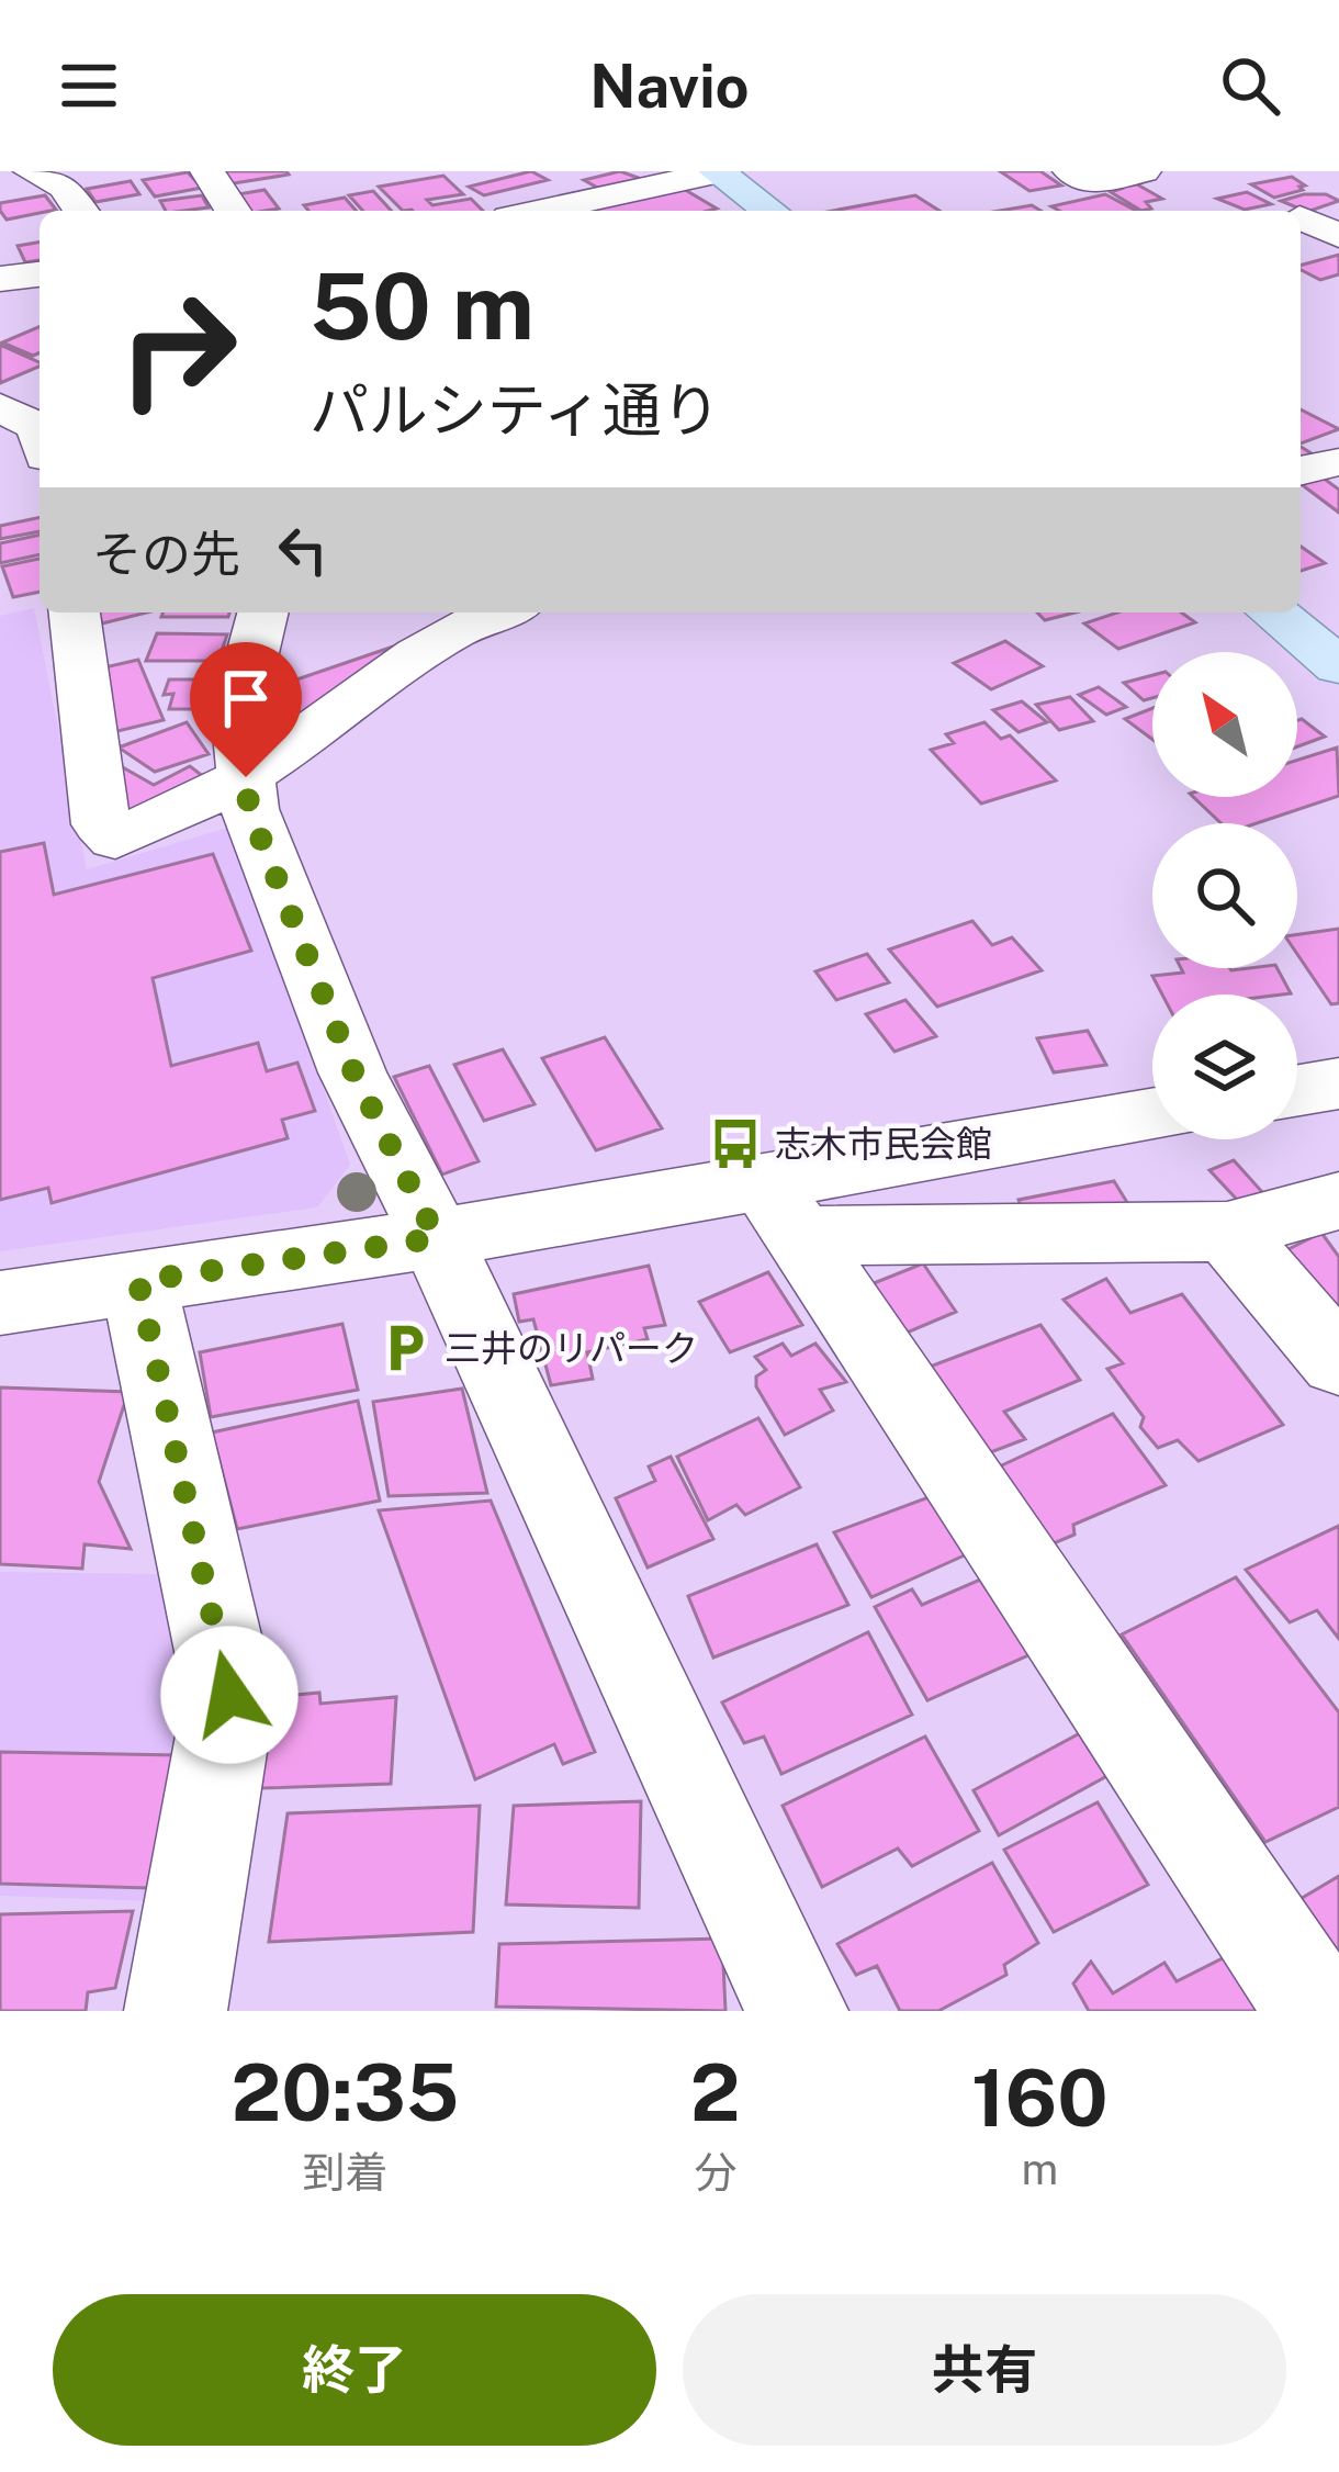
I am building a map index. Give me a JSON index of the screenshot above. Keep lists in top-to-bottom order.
{
  "places": {
    "bus stop": ["志木市民会館"],
    "parking": ["三井のリパーク"]
  },
  "north": "top left",
  "page": {
    "header": "Navio",
    "turn": ["50 m", "パルシティ通り"],
    "then": "その先",
    "eta": [
      "20:35",
      "到着",
      "2",
      "分",
      "160",
      "m"
    ],
    "buttons": ["終了", "共有"]
  }
}
